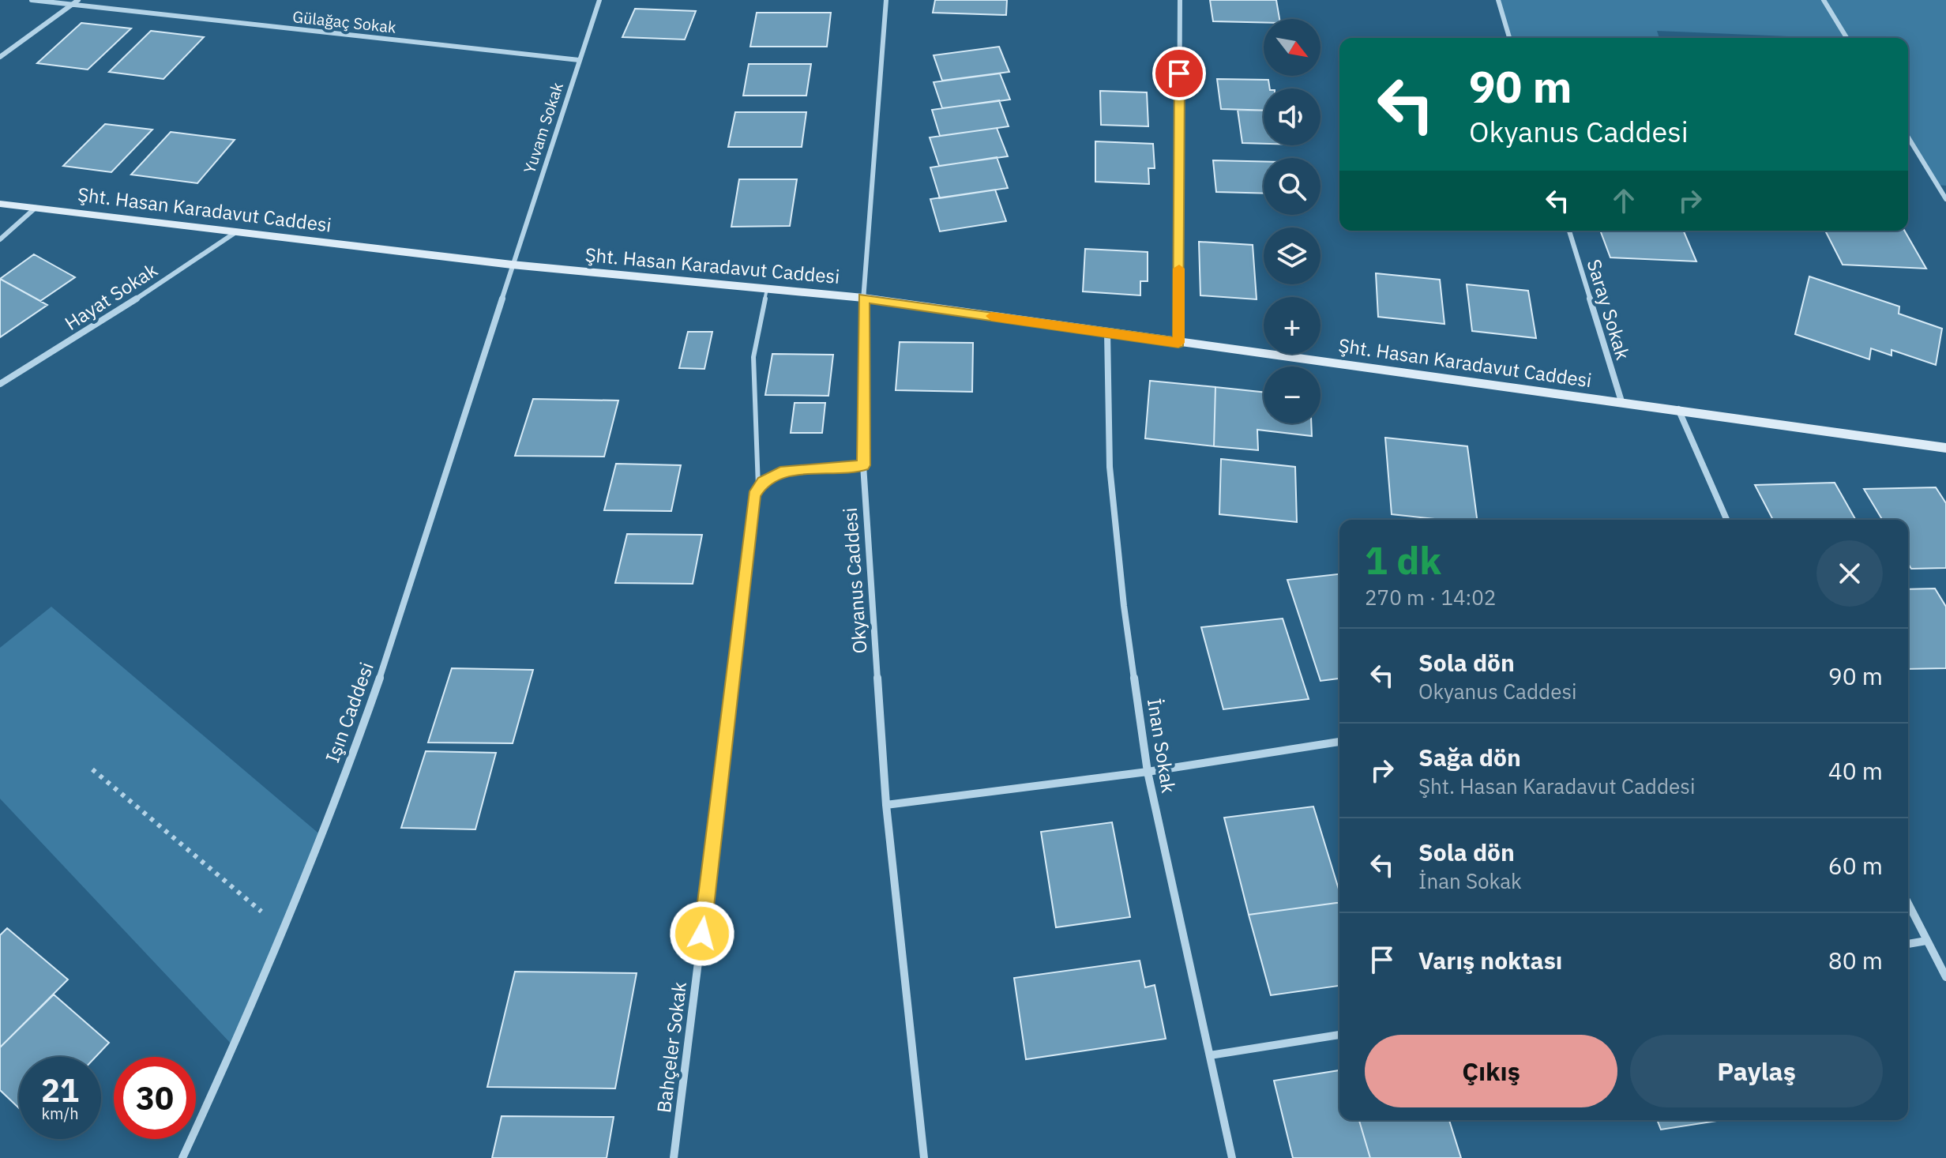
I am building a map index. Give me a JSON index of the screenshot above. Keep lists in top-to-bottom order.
{
  "streets": {
    "street": [
      "Gülağaç Sokak",
      "Yuvam Sokak",
      "Şht. Hasan Karadavut Caddesi",
      "Hayat Sokak",
      "Saray Sokak",
      "Okyanus Caddesi",
      "Işın Caddesi",
      "İnan Sokak",
      "Bahçeler Sokak"
    ]
  },
  "crossings": [
    ["Gülağaç Sokak", "Yuvam Sokak"],
    ["Yuvam Sokak", "Şht. Hasan Karadavut Caddesi"],
    ["Yuvam Sokak", "Işın Caddesi"],
    ["Şht. Hasan Karadavut Caddesi", "Hayat Sokak"],
    ["Şht. Hasan Karadavut Caddesi", "Saray Sokak"],
    ["Şht. Hasan Karadavut Caddesi", "Okyanus Caddesi"],
    ["Şht. Hasan Karadavut Caddesi", "Işın Caddesi"],
    ["Şht. Hasan Karadavut Caddesi", "İnan Sokak"]
  ],
  "north": "bottom right",
  "page": {
    "map_buttons": ["+", "−"],
    "turn": ["90 m", "Okyanus Caddesi"],
    "heading": ["1 dk", "270 m · 14:02"],
    "list": [
      {
        "name": "Sola dön",
        "note": "Okyanus Caddesi",
        "value": "90 m"
      },
      {
        "name": "Sağa dön",
        "note": "Şht. Hasan Karadavut Caddesi",
        "value": "40 m"
      },
      {
        "name": "Sola dön",
        "note": "İnan Sokak",
        "value": "60 m"
      },
      {
        "name": "Varış noktası",
        "value": "80 m"
      }
    ],
    "buttons": ["Çıkış", "Paylaş"],
    "speed": "21 km/h",
    "limit": "30"
  }
}
